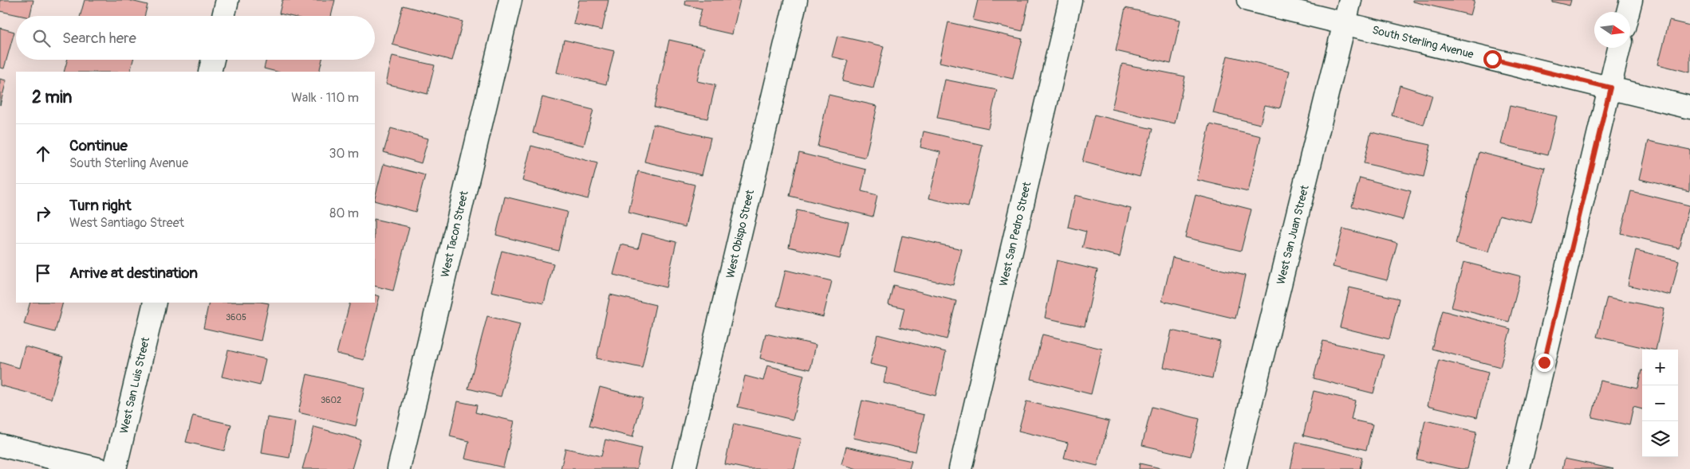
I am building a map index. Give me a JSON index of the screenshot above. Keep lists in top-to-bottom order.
{
  "streets": {
    "street": [
      "South Sterling Avenue",
      "West Tacon Street",
      "West Obispo Street",
      "West San Pedro Street",
      "West San Juan Street",
      "West San Luis Street"
    ]
  },
  "crossings": [
    ["South Sterling Avenue", "West San Juan Street"]
  ],
  "house_numbers": ["3605", "3602"],
  "north": "right",
  "page": {
    "search": "Search here",
    "heading": ["2 min", "Walk · 110 m"],
    "list": [
      ["Continue", "South Sterling Avenue", "30 m"],
      ["Turn right", "West Santiago Street", "80 m"],
      "Arrive at destination"
    ],
    "map_buttons": ["+", "−"]
  }
}
